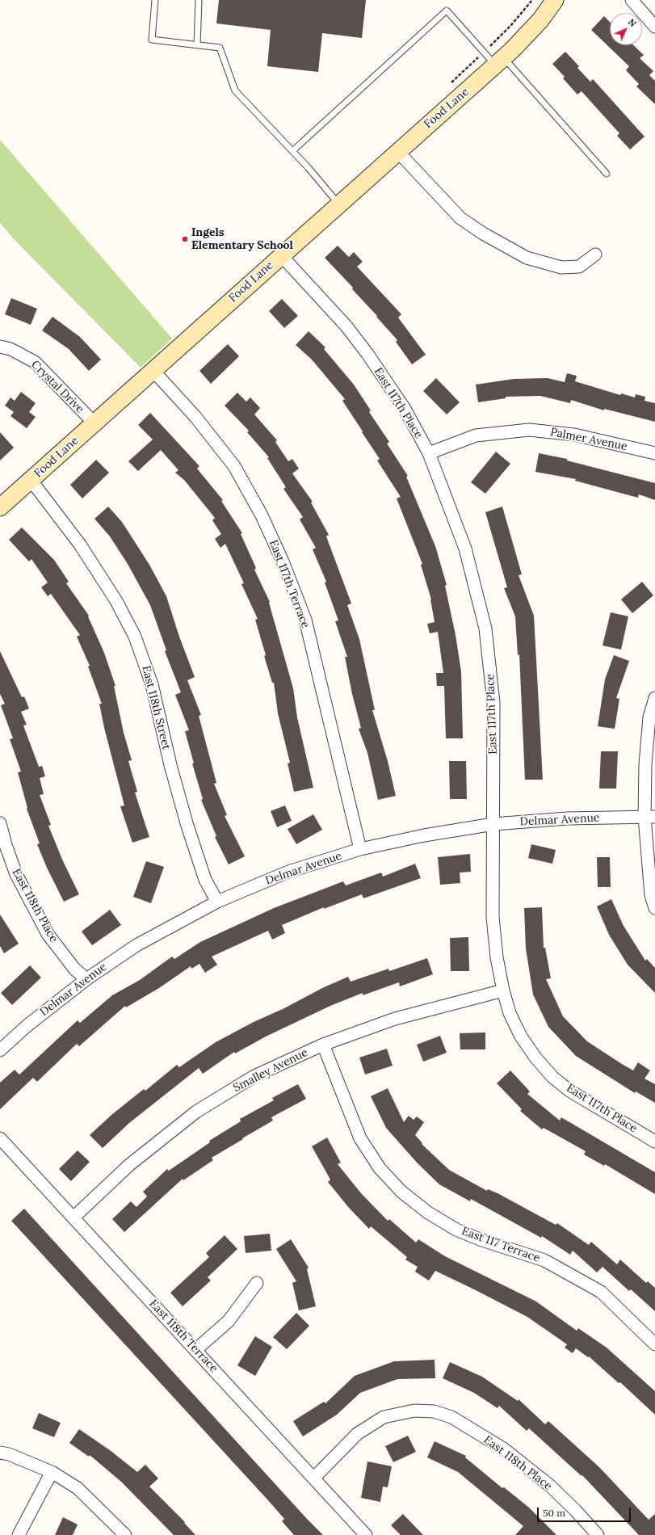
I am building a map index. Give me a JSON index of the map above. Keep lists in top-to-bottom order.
{
  "streets": {
    "street": [
      "Food Lane",
      "Crystal Drive",
      "East 117th Place",
      "Palmer Avenue",
      "East 117th Terrace",
      "East 118th Street",
      "Delmar Avenue",
      "East 118th Place",
      "Smalley Avenue",
      "East 117 Terrace",
      "East 118th Terrace"
    ]
  },
  "crossings": [
    ["Food Lane", "Crystal Drive"],
    ["Food Lane", "East 117th Place"],
    ["Food Lane", "East 117th Terrace"],
    ["Food Lane", "East 118th Street"],
    ["East 117th Place", "Palmer Avenue"],
    ["East 117th Place", "Delmar Avenue"],
    ["East 117th Place", "Smalley Avenue"],
    ["East 117th Terrace", "Delmar Avenue"],
    ["East 118th Street", "Delmar Avenue"],
    ["Delmar Avenue", "East 118th Place"],
    ["East 118th Place", "East 118th Terrace"],
    ["Smalley Avenue", "East 117 Terrace"],
    ["Smalley Avenue", "East 118th Terrace"]
  ],
  "places": ["Ingels Elementary School"],
  "scale_bar": "50 m",
  "north": "top right"
}
